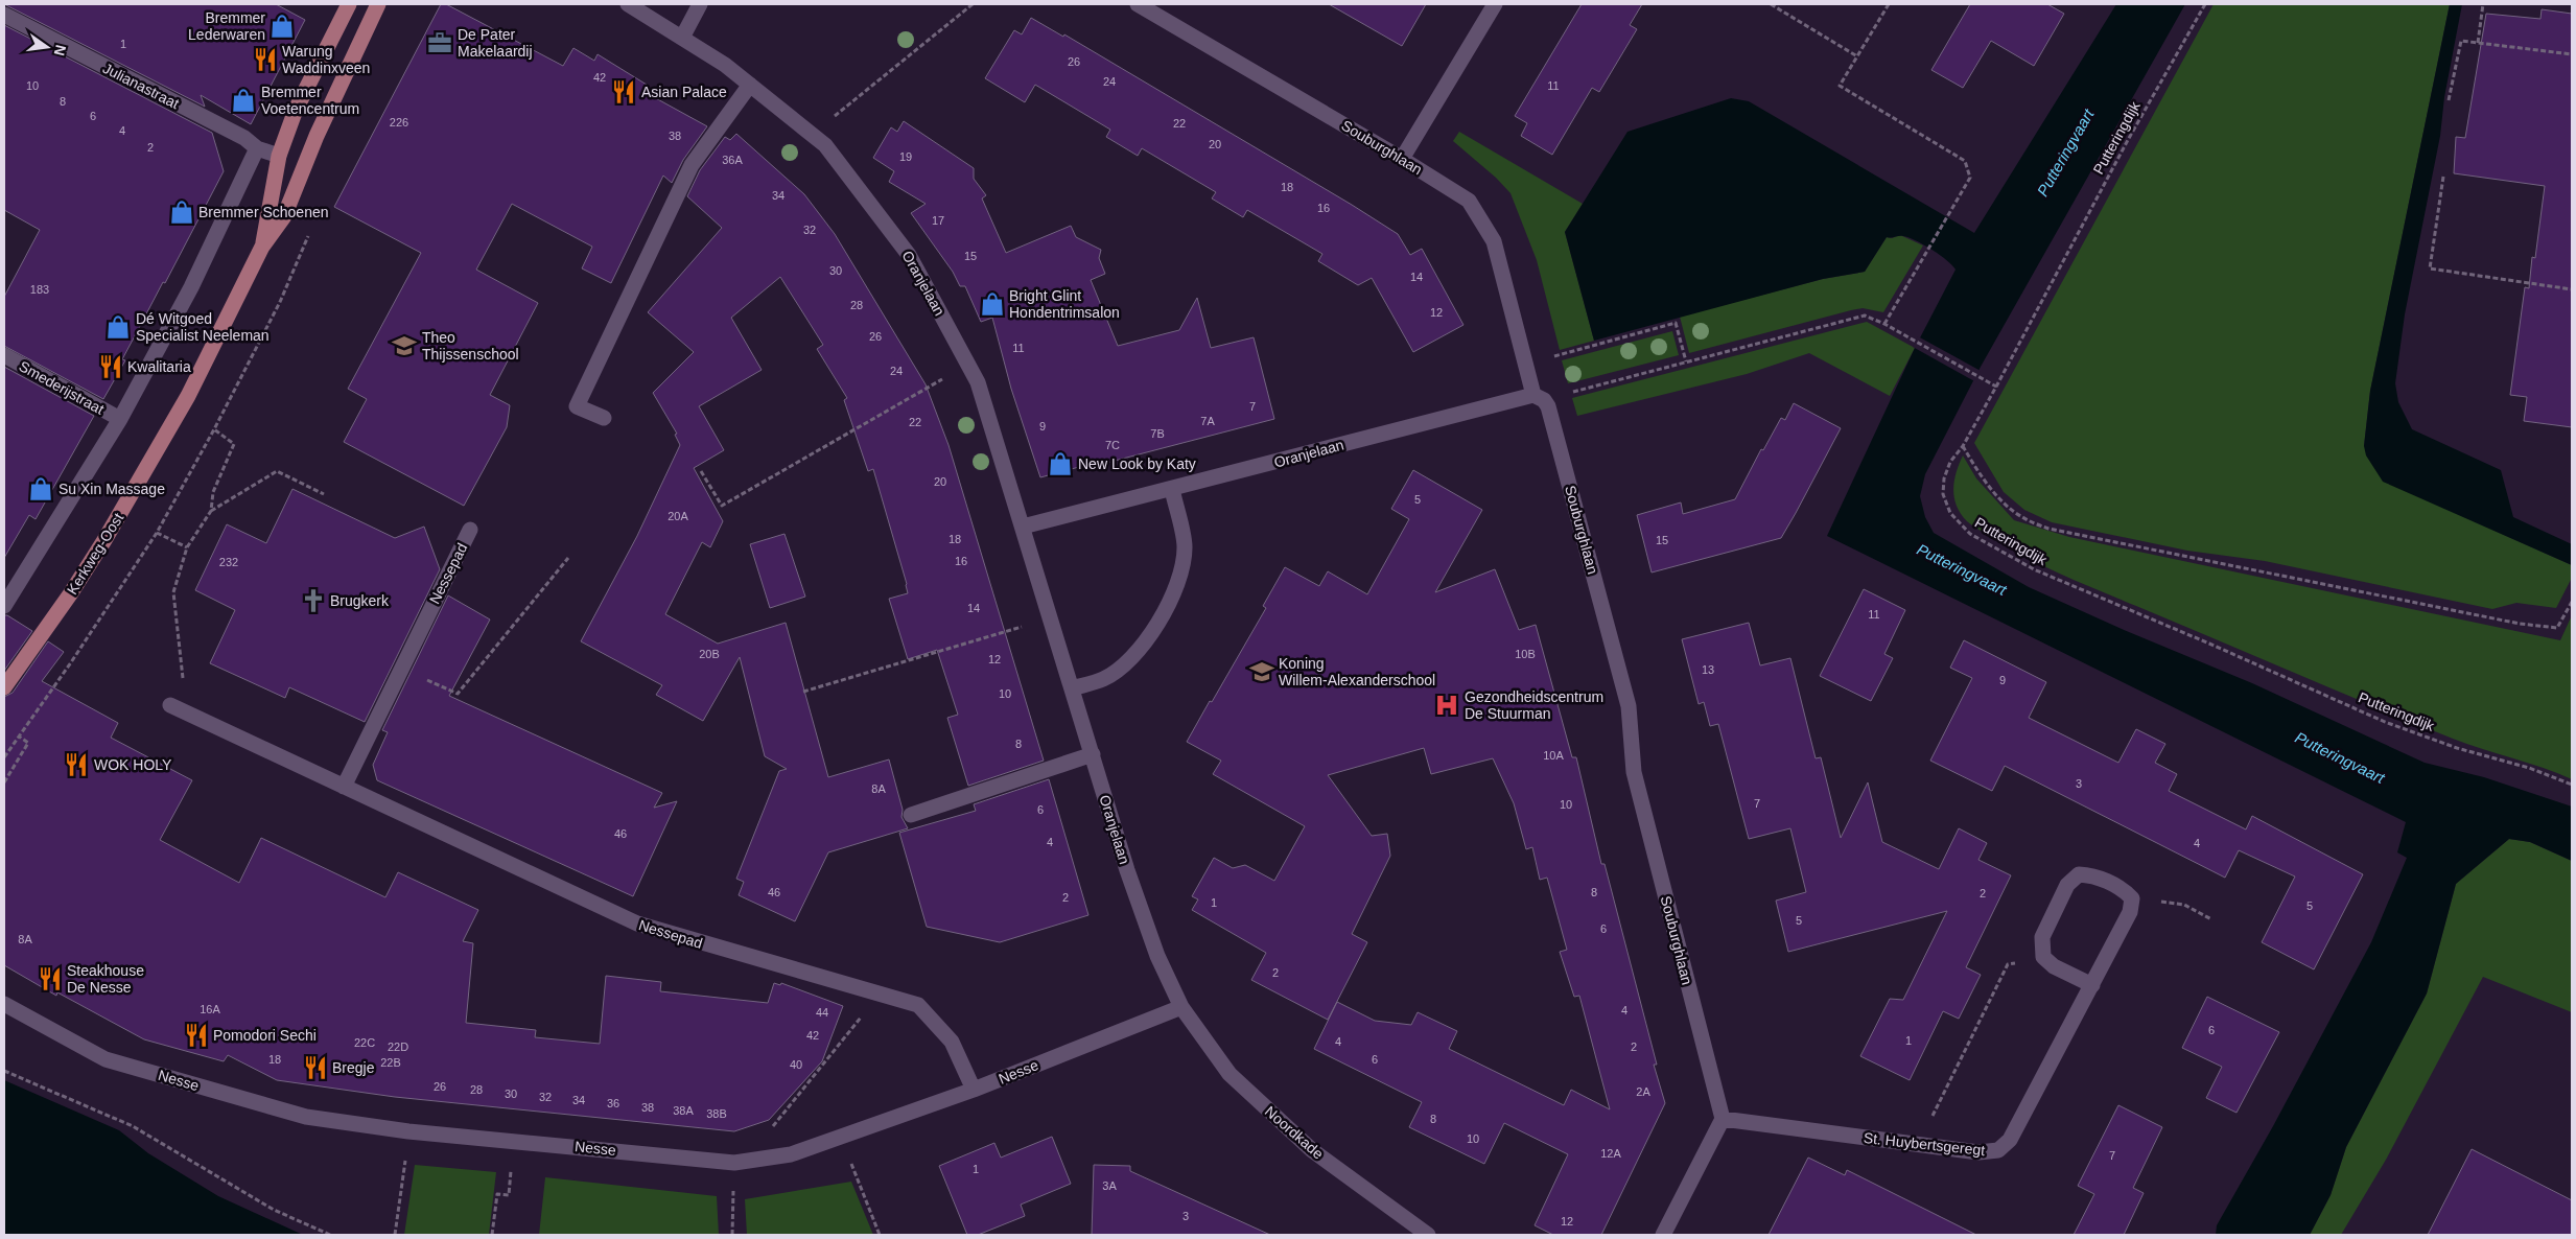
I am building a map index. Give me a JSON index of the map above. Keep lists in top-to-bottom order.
{
  "streets": {
    "main road": ["Kerkweg-Oost"],
    "street": [
      "Julianastraat",
      "Souburghlaan",
      "Oranjelaan",
      "Smederijstraat",
      "Nessepad",
      "Nesse",
      "Noordkade",
      "St. Huybertsgeregt"
    ],
    "path": ["Putteringdijk"]
  },
  "crossings": [
    ["Julianastraat", "Kerkweg-Oost"],
    ["Souburghlaan", "Oranjelaan"],
    ["Souburghlaan", "St. Huybertsgeregt"],
    ["Oranjelaan", "Nesse"],
    ["Oranjelaan", "Noordkade"],
    ["Nessepad", "Nesse"],
    ["Nesse", "Noordkade"]
  ],
  "water": ["Putteringvaart"],
  "places": {
    "shop": [
      "Bremmer Lederwaren",
      "Bremmer Voetencentrum",
      "Bremmer Schoenen",
      "Bright Glint Hondentrimsalon",
      "Dé Witgoed Specialist Neeleman",
      "New Look by Katy",
      "Su Xin Massage"
    ],
    "office": ["De Pater Makelaardij"],
    "restaurant": [
      "Warung Waddinxveen",
      "Asian Palace",
      "Kwalitaria",
      "WOK HOLY",
      "Steakhouse De Nesse",
      "Pomodori Sechi",
      "Bregje"
    ],
    "school or university": ["Theo Thijssenschool", "Koning Willem-Alexanderschool"],
    "church": ["Brugkerk"],
    "hospital": ["Gezondheidscentrum De Stuurman"]
  },
  "house_numbers": [
    "1",
    "26",
    "42",
    "24",
    "10",
    "11",
    "8",
    "6",
    "226",
    "22",
    "4",
    "38",
    "20",
    "2",
    "19",
    "36A",
    "18",
    "34",
    "16",
    "17",
    "32",
    "15",
    "30",
    "14",
    "183",
    "28",
    "12",
    "26",
    "11",
    "24",
    "7",
    "7A",
    "22",
    "9",
    "7B",
    "7C",
    "20",
    "5",
    "20A",
    "18",
    "15",
    "16",
    "232",
    "14",
    "11",
    "20B",
    "10B",
    "12",
    "13",
    "9",
    "10",
    "8",
    "10A",
    "3",
    "8A",
    "7",
    "10",
    "6",
    "46",
    "4",
    "4",
    "46",
    "8",
    "2",
    "2",
    "1",
    "5",
    "5",
    "6",
    "8A",
    "2",
    "16A",
    "4",
    "44",
    "6",
    "42",
    "1",
    "4",
    "22C",
    "22D",
    "2",
    "18",
    "6",
    "22B",
    "40",
    "26",
    "28",
    "2A",
    "30",
    "32",
    "34",
    "36",
    "38",
    "38A",
    "38B",
    "8",
    "10",
    "12A",
    "7",
    "1",
    "3A",
    "3",
    "12"
  ],
  "north": "right"
}
